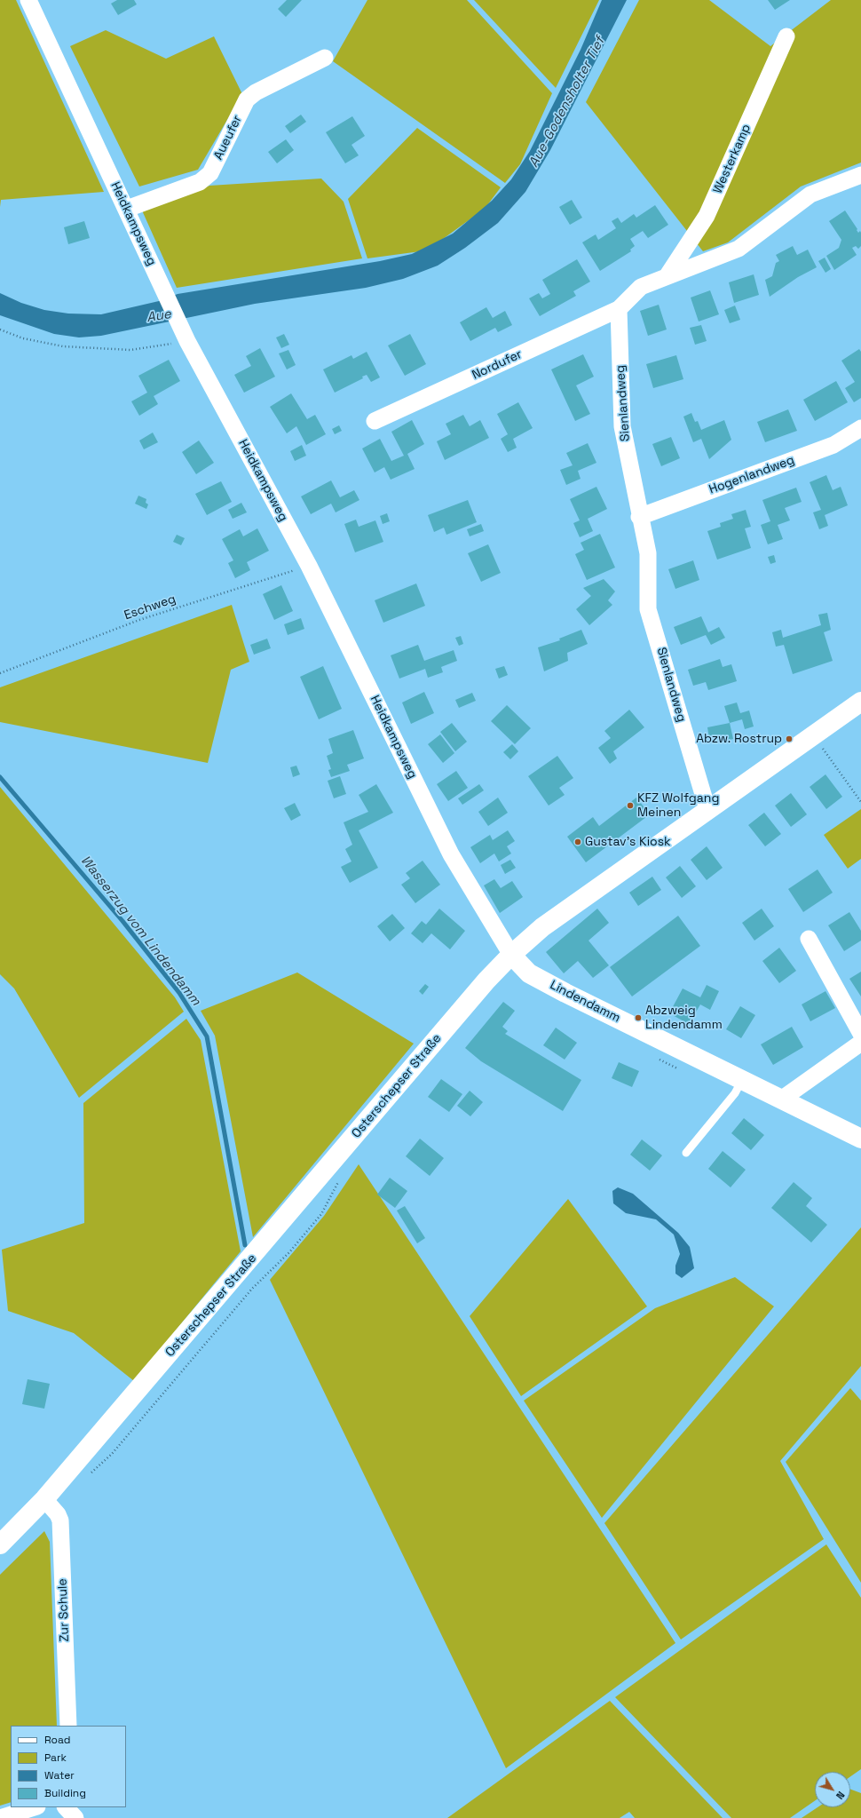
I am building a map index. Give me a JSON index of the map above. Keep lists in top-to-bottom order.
{
  "streets": {
    "main road": ["Lindendamm", "Osterschepser Straße"],
    "street": [
      "Aueufer",
      "Westerkamp",
      "Heidkampsweg",
      "Nordufer",
      "Sienlandweg",
      "Hogenlandweg",
      "Zur Schule"
    ],
    "path": ["Eschweg"]
  },
  "crossings": [
    ["Aueufer", "Heidkampsweg"],
    ["Heidkampsweg", "Eschweg"],
    ["Heidkampsweg", "Lindendamm"],
    ["Heidkampsweg", "Osterschepser Straße"],
    ["Nordufer", "Sienlandweg"],
    ["Sienlandweg", "Hogenlandweg"],
    ["Sienlandweg", "Osterschepser Straße"],
    ["Lindendamm", "Osterschepser Straße"],
    ["Osterschepser Straße", "Zur Schule"]
  ],
  "water": ["Aue-Godensholter Tief", "Aue", "Wasserzug vom Lindendamm"],
  "places": [
    "Abzw. Rostrup",
    "KFZ Wolfgang Meinen",
    "Gustav's Kiosk",
    "Abzweig Lindendamm"
  ],
  "legend": [
    "Road",
    "Park",
    "Water",
    "Building"
  ],
  "north": "bottom right"
}
